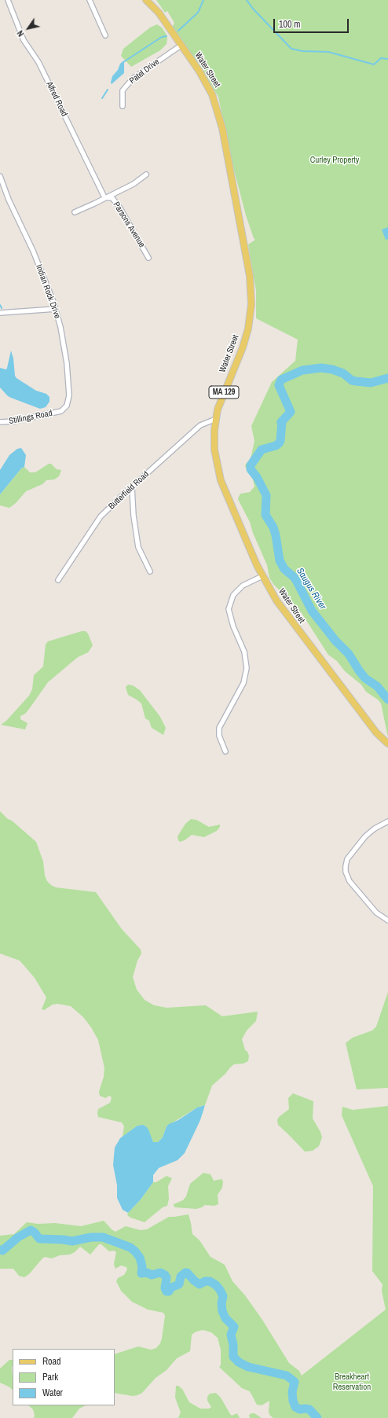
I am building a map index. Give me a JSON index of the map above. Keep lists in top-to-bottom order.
{
  "streets": {
    "main road": ["Water Street", "MA 129"],
    "street": [
      "Patel Drive",
      "Alfred Road",
      "Parsons Avenue",
      "Indian Rock Drive",
      "Stillings Road",
      "Butterfield Road"
    ]
  },
  "crossings": [
    ["Water Street", "Patel Drive"],
    ["Water Street", "Butterfield Road"],
    ["Alfred Road", "Parsons Avenue"],
    ["Indian Rock Drive", "Stillings Road"]
  ],
  "water": ["Saugus River"],
  "parks": ["Curley Property", "Breakheart Reservation"],
  "legend": ["Road", "Park", "Water"],
  "scale_bar": "100 m",
  "north": "bottom left"
}
